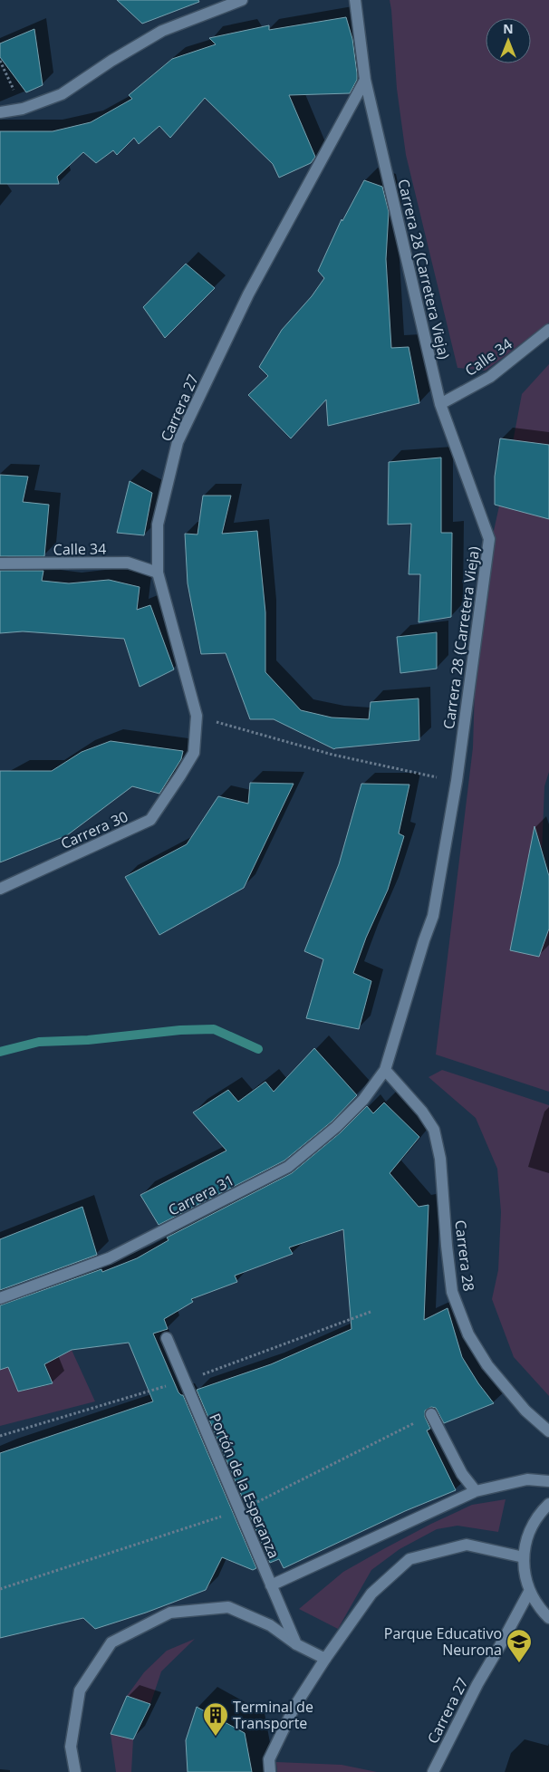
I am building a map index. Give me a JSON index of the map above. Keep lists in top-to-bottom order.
{
  "streets": {
    "street": [
      "Carrera 28 (Carretera Vieja)",
      "Calle 34",
      "Carrera 27",
      "Carrera 30",
      "Carrera 31",
      "Carrera 28",
      "Portón de la Esperanza"
    ]
  },
  "crossings": [
    ["Carrera 28 (Carretera Vieja)", "Calle 34"],
    ["Carrera 28 (Carretera Vieja)", "Carrera 27"],
    ["Carrera 28 (Carretera Vieja)", "Carrera 31"],
    ["Carrera 28 (Carretera Vieja)", "Carrera 28"],
    ["Calle 34", "Carrera 27"],
    ["Carrera 27", "Carrera 30"],
    ["Carrera 31", "Carrera 28"]
  ],
  "places": {
    "school or university": ["Parque Educativo Neurona"],
    "building": ["Terminal de Transporte"]
  },
  "north": "top"
}
